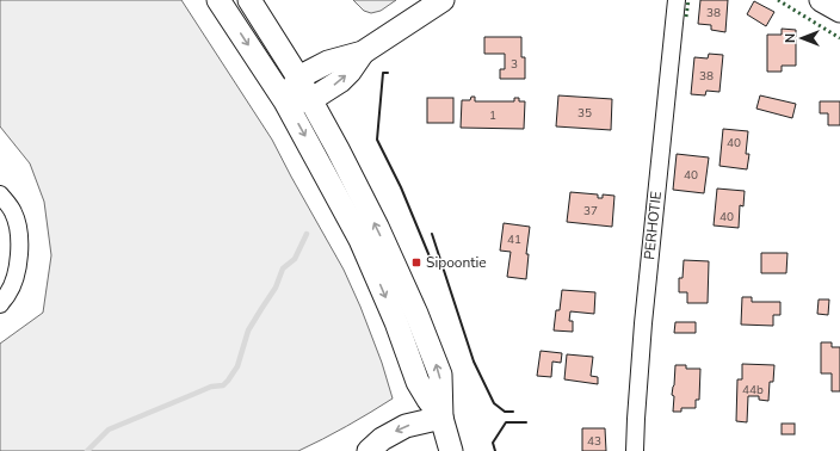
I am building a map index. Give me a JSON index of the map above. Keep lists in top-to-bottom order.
{
  "streets": {
    "street": ["PERHOTIE"]
  },
  "places": {
    "transit": ["Sipoontie"]
  },
  "house_numbers": [
    "38",
    "3",
    "38",
    "35",
    "1",
    "40",
    "40",
    "37",
    "40",
    "41",
    "44b",
    "43"
  ],
  "north": "left"
}
